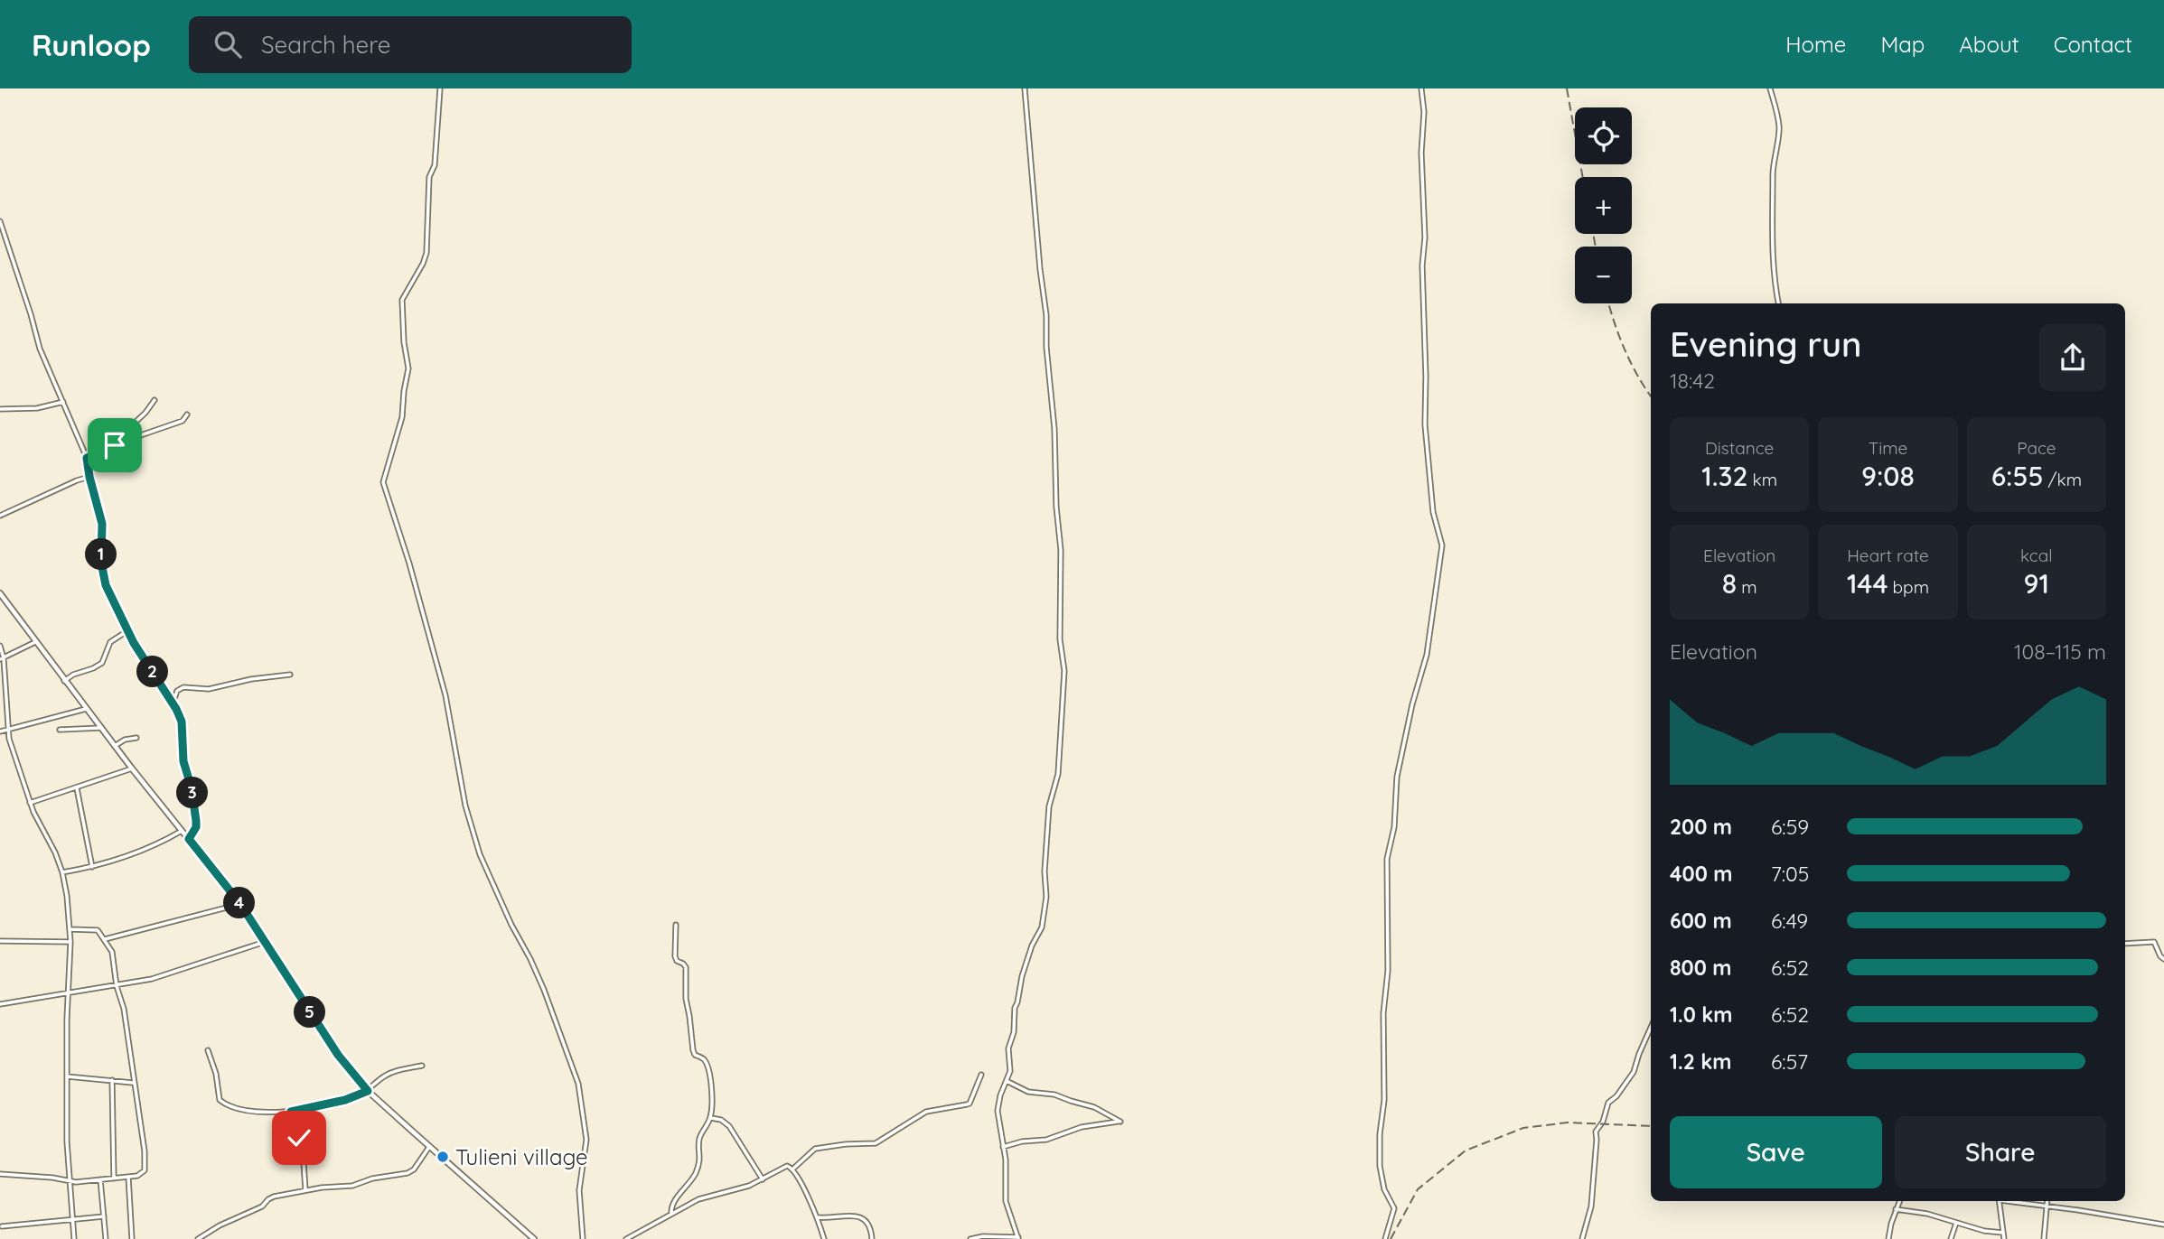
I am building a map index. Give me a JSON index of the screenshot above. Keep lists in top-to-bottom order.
{
  "places": ["Tulieni village"],
  "page": {
    "header": "Runloop",
    "search": "Search here",
    "nav": [
      "Home",
      "Map",
      "About",
      "Contact"
    ],
    "map_buttons": ["+", "−"],
    "heading": ["Evening run", "18:42"],
    "stats": [
      ["Distance", "1.32 km"],
      ["Time", "9:08"],
      ["Pace", "6:55 /km"],
      ["Elevation", "8 m"],
      ["Heart rate", "144 bpm"],
      ["kcal", "91"]
    ],
    "pins": [
      "1",
      "2",
      "3",
      "4",
      "5"
    ],
    "chart": ["Elevation", "108–115 m"],
    "list": [
      {
        "name": "200 m",
        "note": "6:59"
      },
      {
        "name": "400 m",
        "note": "7:05"
      },
      {
        "name": "600 m",
        "note": "6:49"
      },
      {
        "name": "800 m",
        "note": "6:52"
      },
      {
        "name": "1.0 km",
        "note": "6:52"
      },
      {
        "name": "1.2 km",
        "note": "6:57"
      }
    ],
    "buttons": ["Save", "Share"]
  }
}
